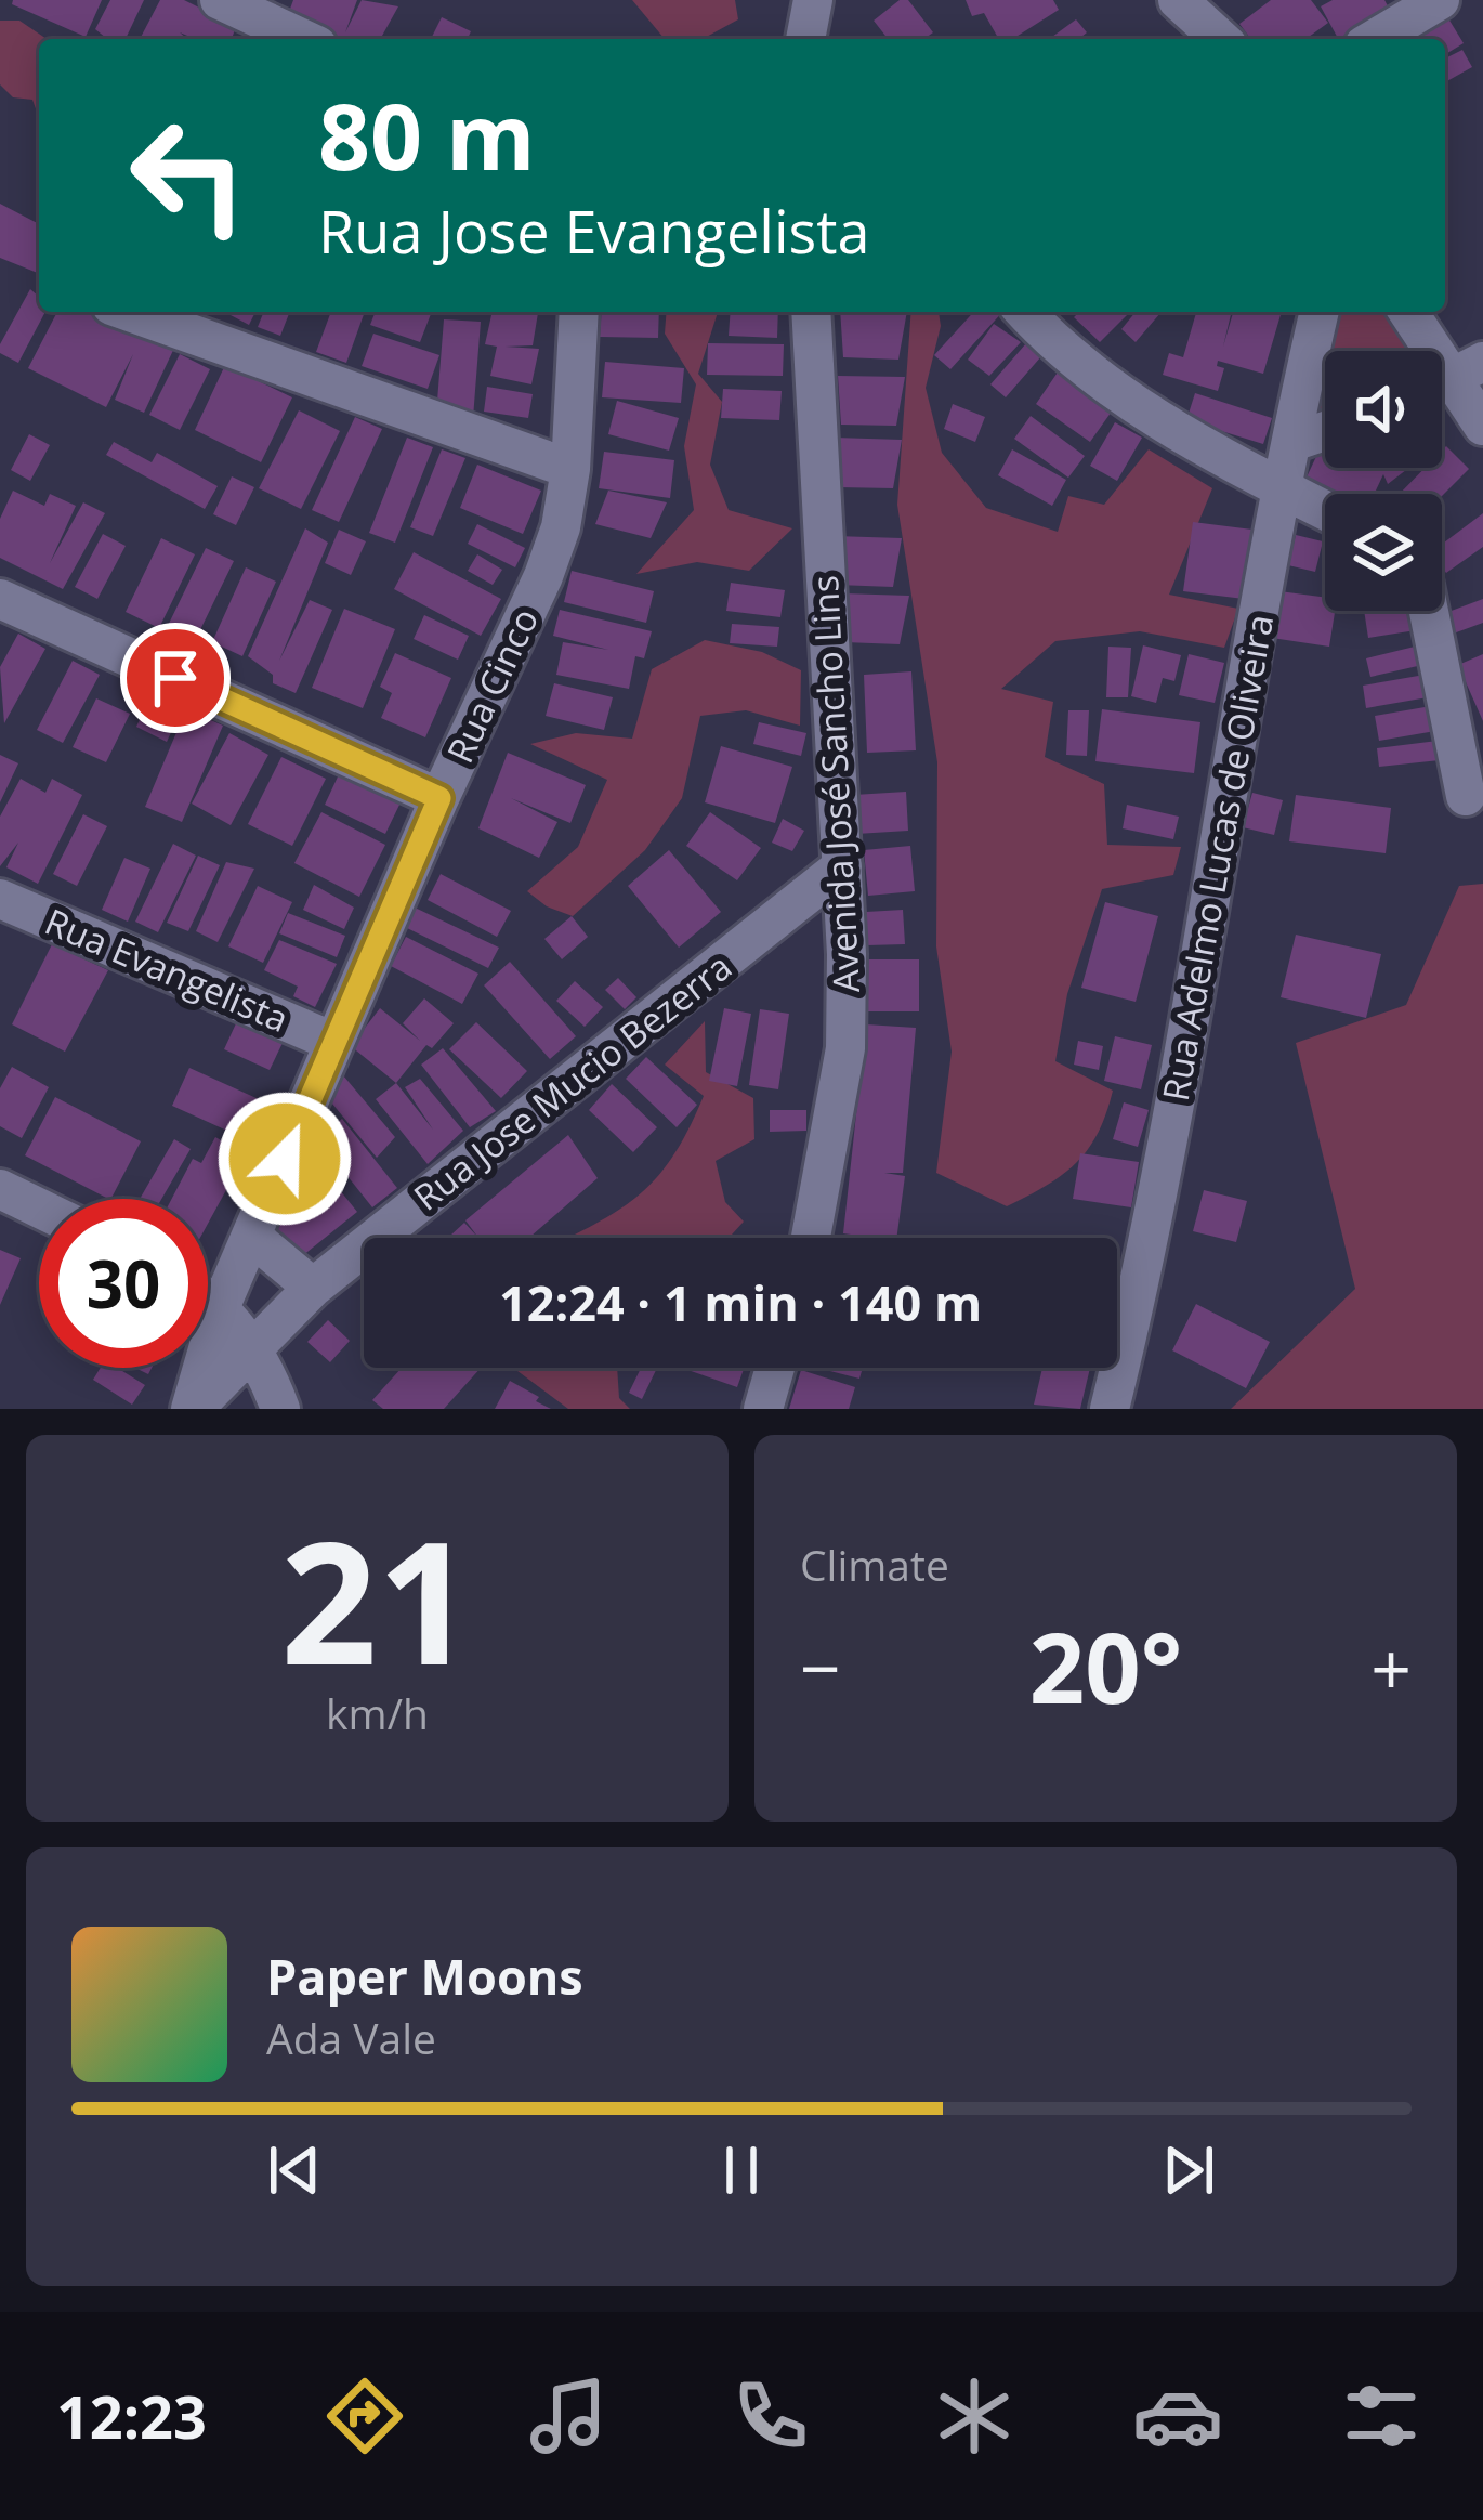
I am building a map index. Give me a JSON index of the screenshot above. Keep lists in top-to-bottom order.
{
  "streets": {
    "street": [
      "Rua Cinco",
      "Avenida José Sancho Lins",
      "Rua Adelmo Lucas de Oliveira",
      "Rua Evangelista",
      "Rua Jose Mucio Bezerra"
    ]
  },
  "crossings": [
    ["Rua Cinco", "Rua Evangelista"],
    ["Rua Cinco", "Rua Jose Mucio Bezerra"],
    ["Avenida José Sancho Lins", "Rua Jose Mucio Bezerra"]
  ],
  "page": {
    "turn": ["80 m", "Rua Jose Evangelista"],
    "limit": "30",
    "trip": "12:24 · 1 min · 140 m",
    "tile": [
      ["21", "km/h"],
      "Climate"
    ],
    "heat": ["−", "20°", "+"],
    "song": ["Paper Moons", "Ada Vale"],
    "tabs": "12:23"
  }
}
